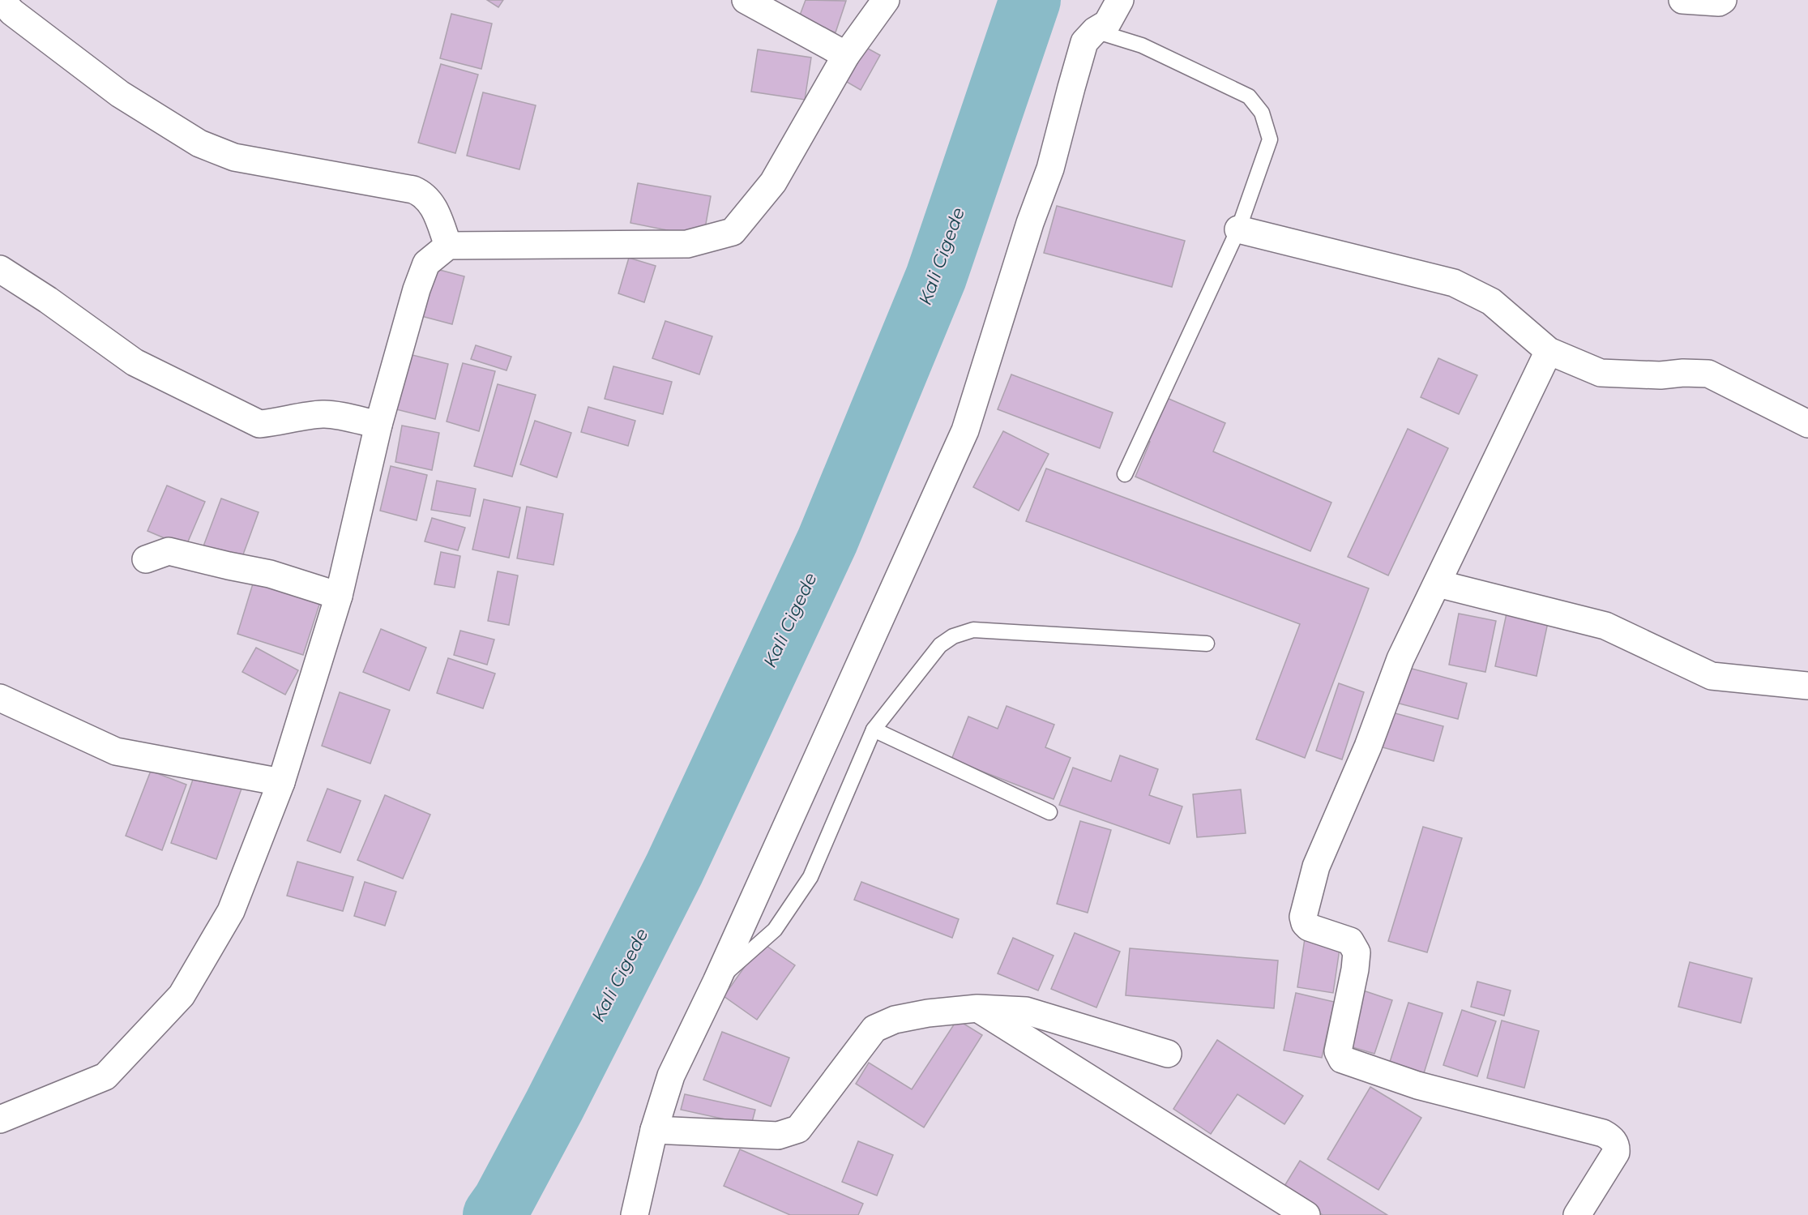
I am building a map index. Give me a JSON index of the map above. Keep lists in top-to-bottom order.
{
  "water": ["Kali Cigede"]
}
